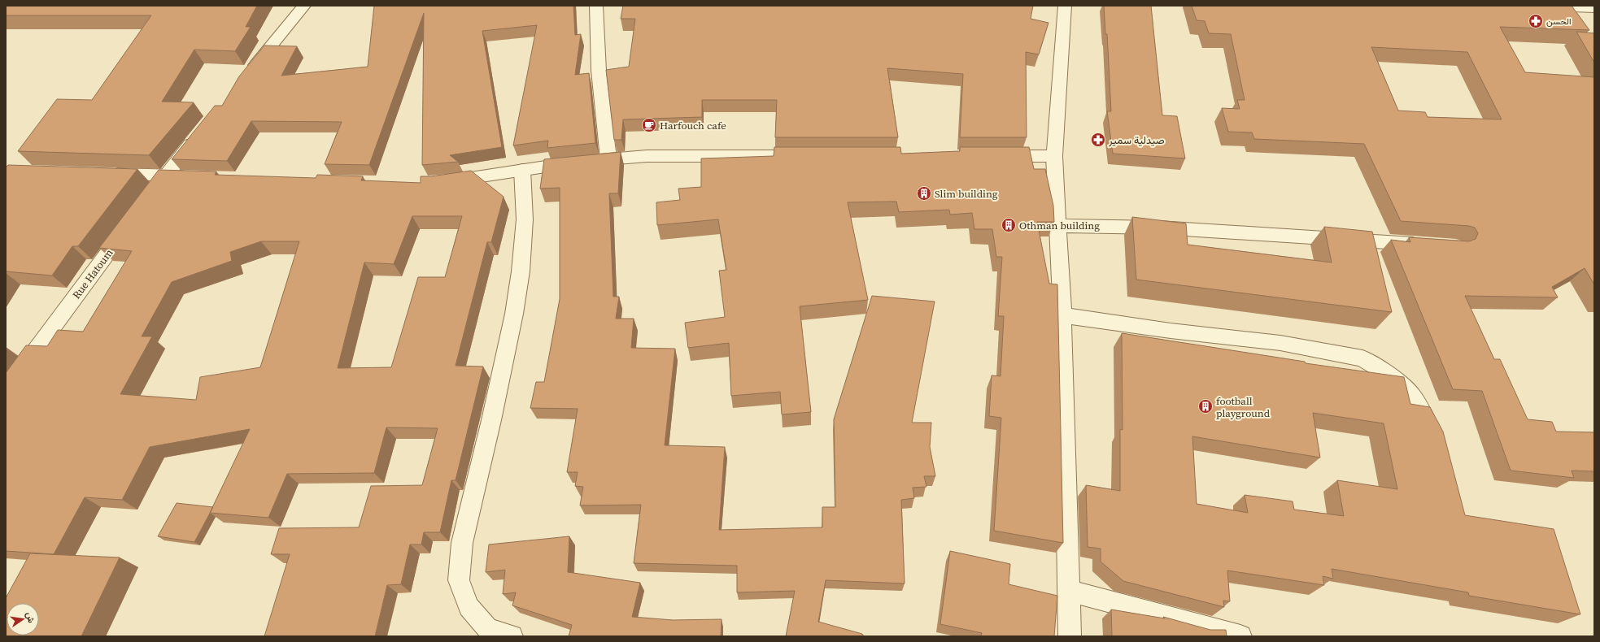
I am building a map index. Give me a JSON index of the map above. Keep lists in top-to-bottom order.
{
  "streets": {
    "street": ["Rue Hatoum"]
  },
  "places": {
    "pharmacy": ["الحسن", "صيدلية سمير"],
    "cafe": ["Harfouch cafe"],
    "building": ["Slim building", "Othman building", "football playground"]
  },
  "north": "right"
}
